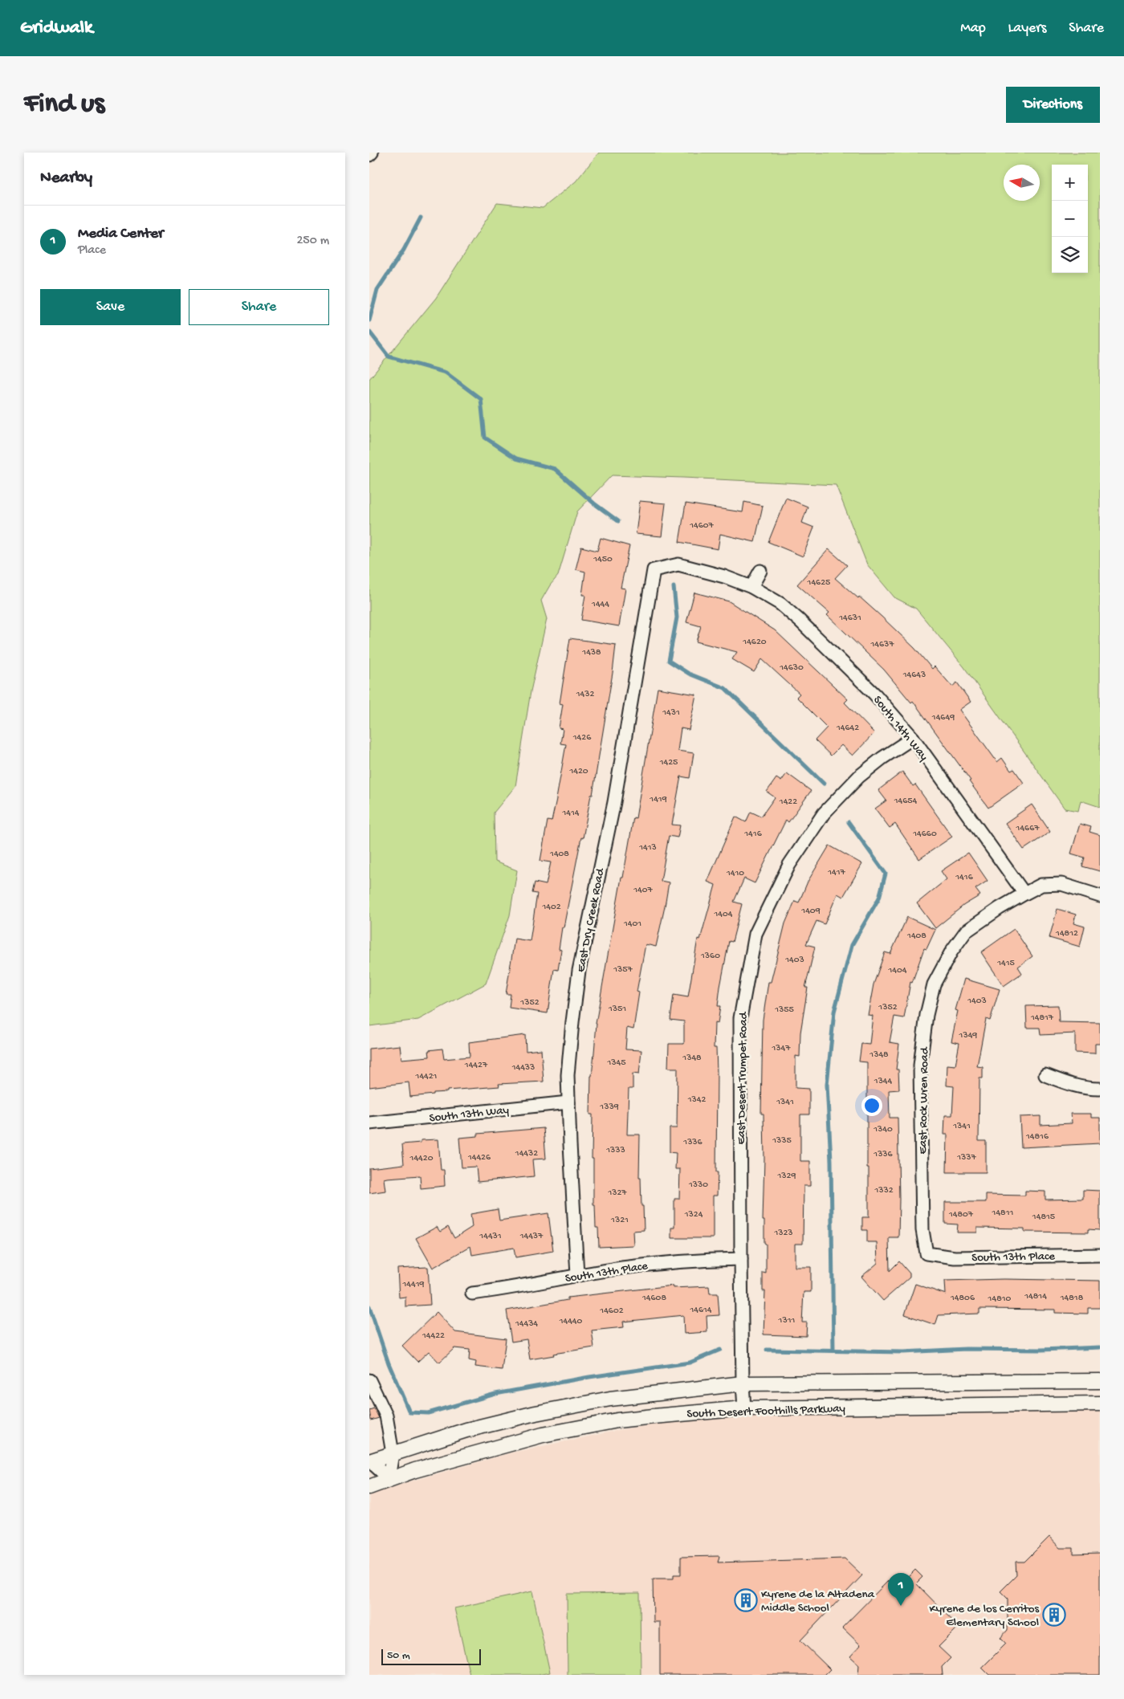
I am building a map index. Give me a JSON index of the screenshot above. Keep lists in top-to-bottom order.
{
  "streets": {
    "street": [
      "South 14th Way",
      "East Dry Creek Road",
      "East Desert Trumpet Road",
      "East Rock Wren Road",
      "South 13th Way",
      "South 13th Place",
      "South Desert Foothills Parkway"
    ]
  },
  "crossings": [
    ["South 14th Way", "East Dry Creek Road"],
    ["South 14th Way", "East Desert Trumpet Road"],
    ["South 14th Way", "East Rock Wren Road"],
    ["East Dry Creek Road", "South 13th Way"],
    ["East Dry Creek Road", "South 13th Place"],
    ["East Desert Trumpet Road", "South 13th Place"],
    ["East Desert Trumpet Road", "South Desert Foothills Parkway"],
    ["East Rock Wren Road", "South 13th Place"]
  ],
  "places": {
    "building": ["Kyrene de la Altadena Middle School", "Kyrene de los Cerritos Elementary School"]
  },
  "house_numbers": [
    "14607",
    "1450",
    "14625",
    "1444",
    "14631",
    "14620",
    "14637",
    "1438",
    "14630",
    "14643",
    "1432",
    "1431",
    "14649",
    "14642",
    "1426",
    "1425",
    "1420",
    "1419",
    "14654",
    "1422",
    "1414",
    "14667",
    "1416",
    "14660",
    "1413",
    "1408",
    "1417",
    "1410",
    "1416",
    "1407",
    "1402",
    "1409",
    "1404",
    "1401",
    "14812",
    "1408",
    "1360",
    "1403",
    "1415",
    "1357",
    "1404",
    "1403",
    "1352",
    "1352",
    "1351",
    "1355",
    "14817",
    "1349",
    "1347",
    "1348",
    "1348",
    "1345",
    "14427",
    "14433",
    "14421",
    "1344",
    "1342",
    "1341",
    "1339",
    "1341",
    "1340",
    "14816",
    "1335",
    "1336",
    "1333",
    "14432",
    "1336",
    "14426",
    "1337",
    "14420",
    "1329",
    "1330",
    "1332",
    "1327",
    "14811",
    "1324",
    "14807",
    "14815",
    "1321",
    "1323",
    "14431",
    "14437",
    "14419",
    "14814",
    "14608",
    "14806",
    "14818",
    "14810",
    "14614",
    "14602",
    "1311",
    "14440",
    "14434",
    "14422"
  ],
  "scale_bar": "50 m",
  "north": "left",
  "page": {
    "header": "Gridwalk",
    "nav": ["Map", "Layers", "Share"],
    "buttons": [
      "Directions",
      ["Save", "Share"]
    ],
    "title": "Find us",
    "heading": "Nearby",
    "map_buttons": ["+", "−"],
    "list": [
      {
        "mark": "1",
        "name": "Media Center",
        "note": "Place",
        "value": "250 m"
      }
    ],
    "pins": "1",
    "scale": "50 m"
  }
}
